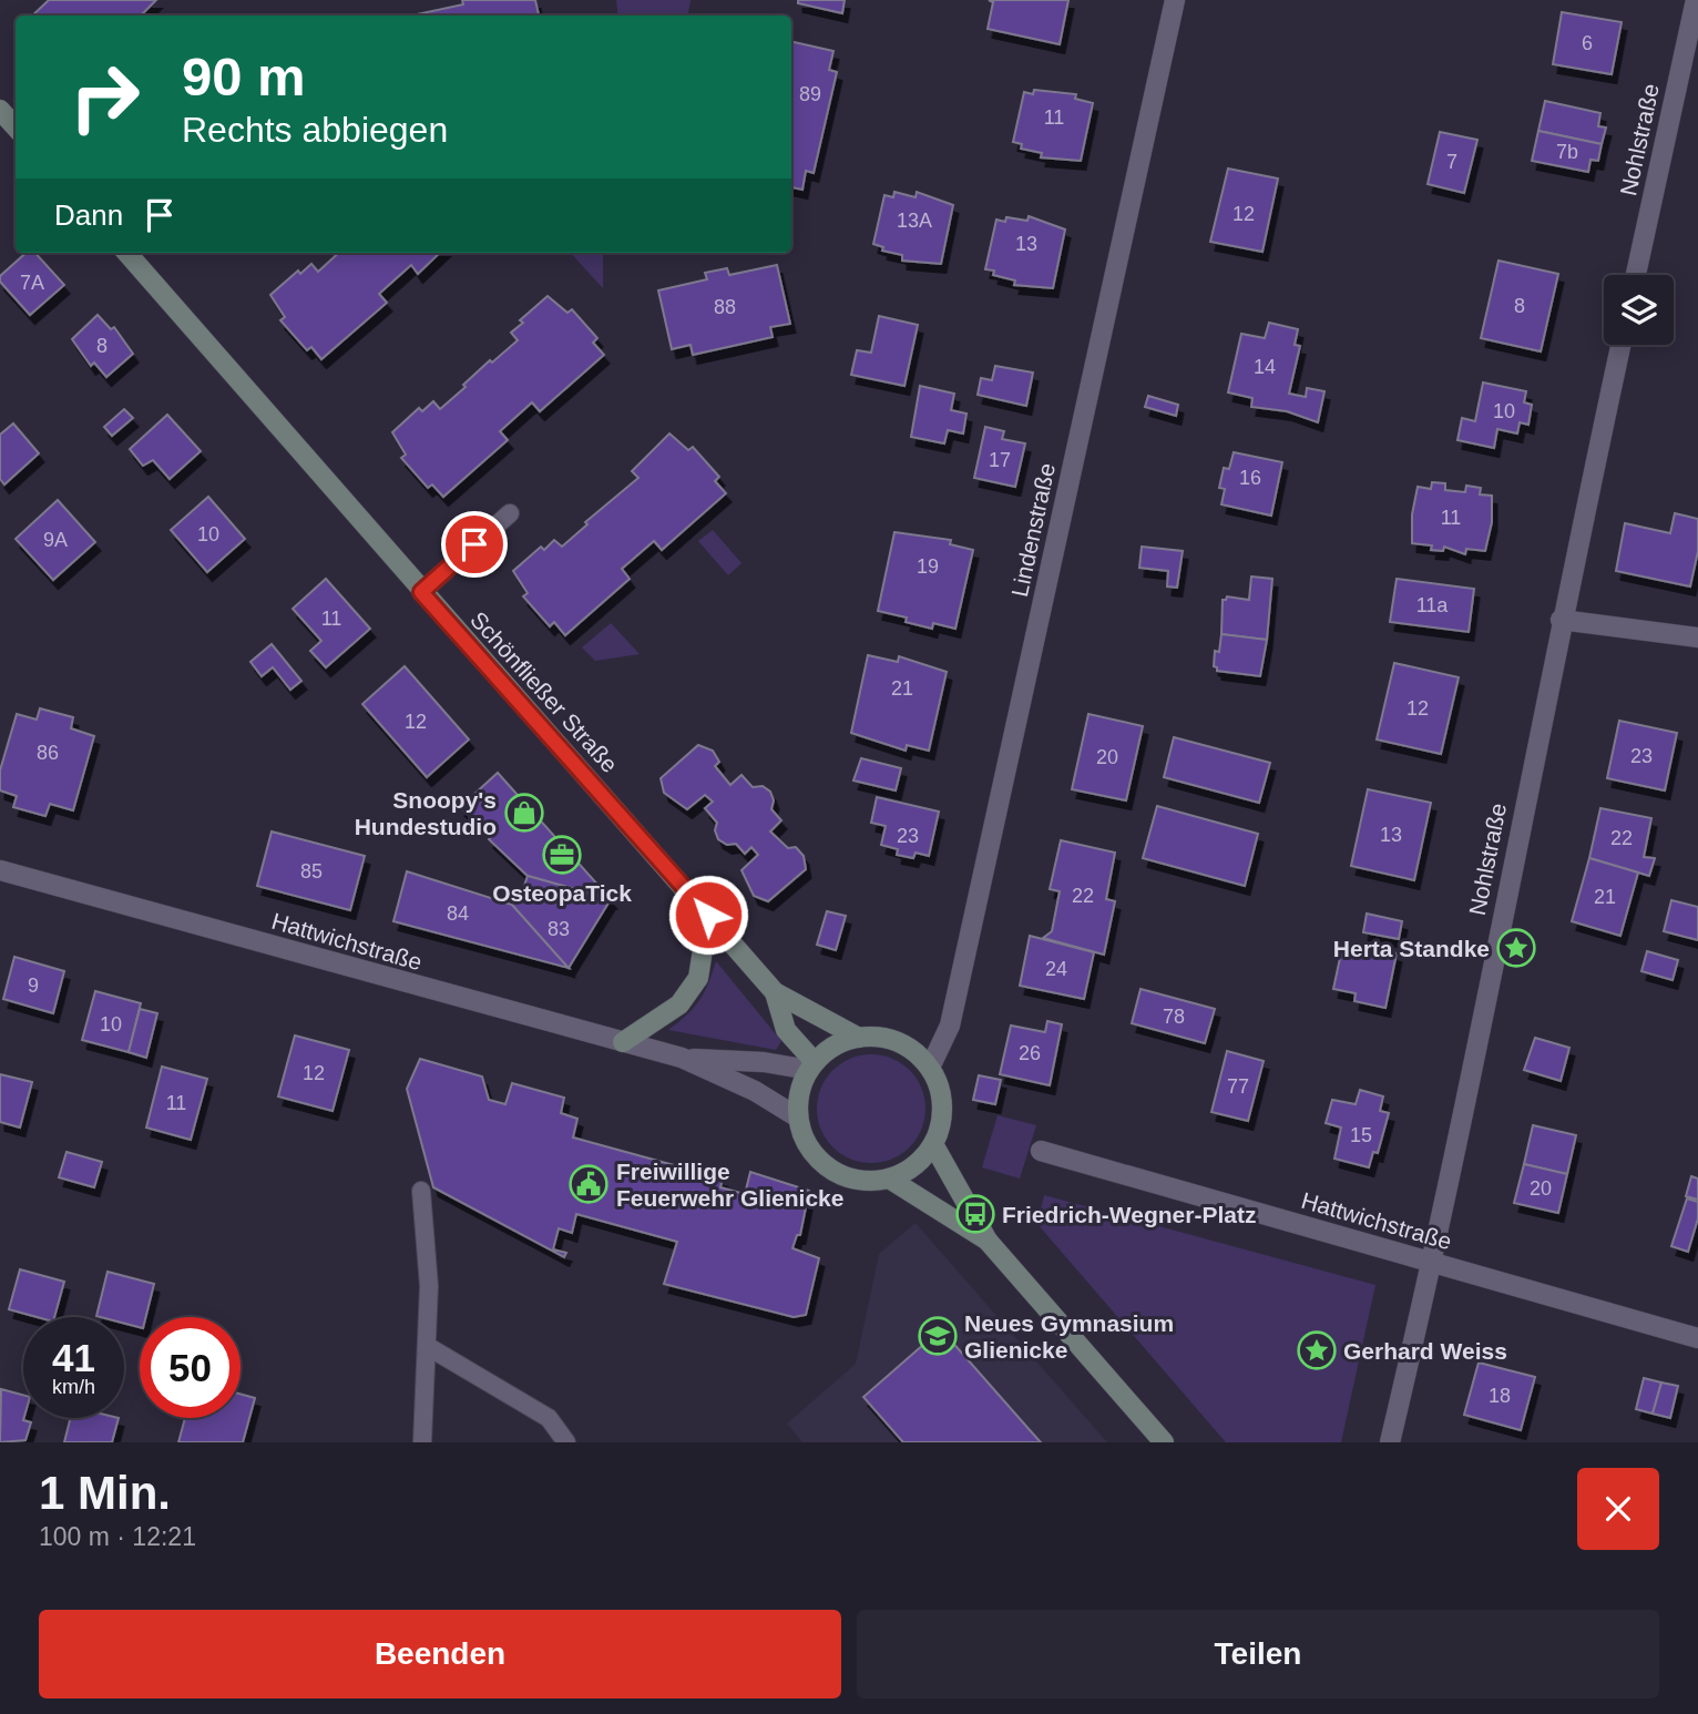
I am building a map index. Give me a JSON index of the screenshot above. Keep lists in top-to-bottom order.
{
  "streets": {
    "main road": ["Schönfließer Straße"],
    "street": ["Nohlstraße", "Lindenstraße", "Hattwichstraße"]
  },
  "crossings": [
    ["Nohlstraße", "Hattwichstraße"],
    ["Lindenstraße", "Schönfließer Straße"],
    ["Lindenstraße", "Hattwichstraße"],
    ["Schönfließer Straße", "Hattwichstraße"]
  ],
  "places": {
    "shop": ["Snoopy's Hundestudio"],
    "office": ["OsteopaTick"],
    "place": ["Herta Standke", "Gerhard Weiss"],
    "public building": ["Freiwillige Feuerwehr Glienicke"],
    "bus stop": ["Friedrich-Wegner-Platz"],
    "school or university": ["Neues Gymnasium Glienicke"]
  },
  "house_numbers": [
    "6",
    "89",
    "11",
    "7b",
    "7",
    "12",
    "13A",
    "13",
    "7A",
    "8",
    "88",
    "8",
    "14",
    "10",
    "17",
    "16",
    "11",
    "10",
    "9A",
    "19",
    "11a",
    "11",
    "21",
    "12",
    "12",
    "86",
    "23",
    "20",
    "13",
    "23",
    "22",
    "85",
    "22",
    "21",
    "84",
    "83",
    "24",
    "9",
    "78",
    "10",
    "26",
    "12",
    "77",
    "11",
    "15",
    "20",
    "18"
  ],
  "page": {
    "turn": ["90 m", "Rechts abbiegen"],
    "then": "Dann",
    "speed": "41 km/h",
    "limit": "50",
    "heading": ["1 Min.", "100 m · 12:21"],
    "buttons": ["Beenden", "Teilen"]
  }
}
